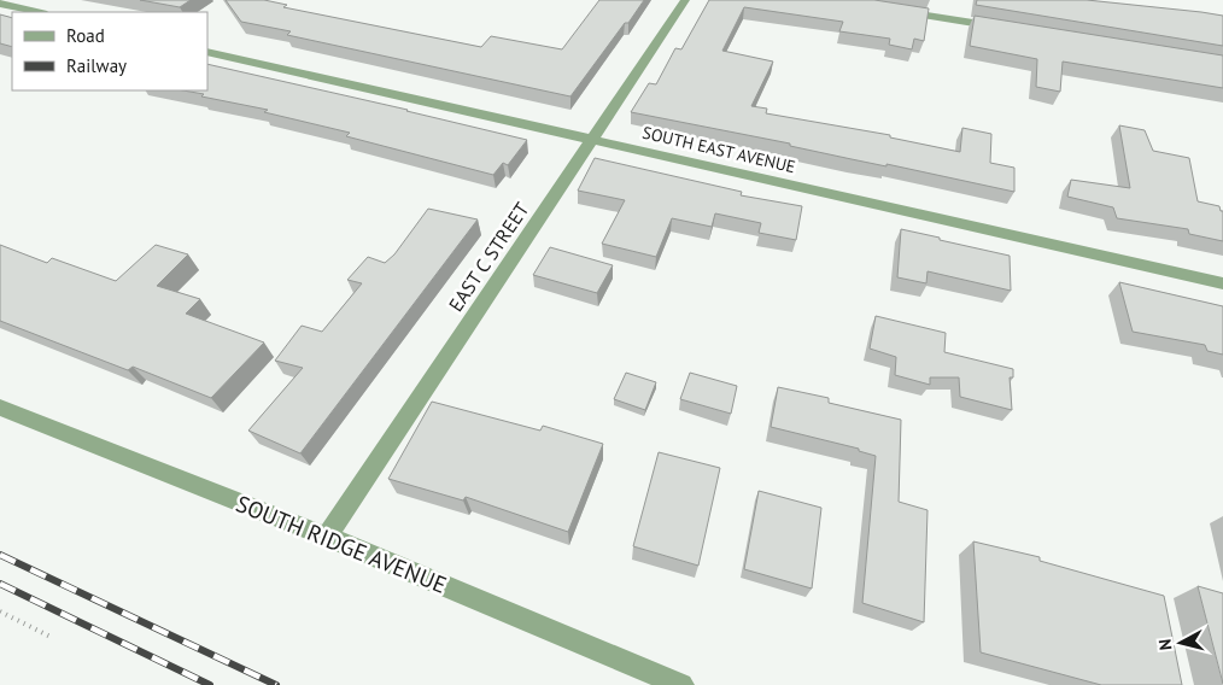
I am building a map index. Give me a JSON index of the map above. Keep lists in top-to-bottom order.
{
  "streets": {
    "street": ["SOUTH EAST AVENUE", "EAST C STREET", "SOUTH RIDGE AVENUE"]
  },
  "crossings": [
    ["SOUTH EAST AVENUE", "EAST C STREET"],
    ["EAST C STREET", "SOUTH RIDGE AVENUE"]
  ],
  "legend": ["Road", "Railway"],
  "north": "left"
}
